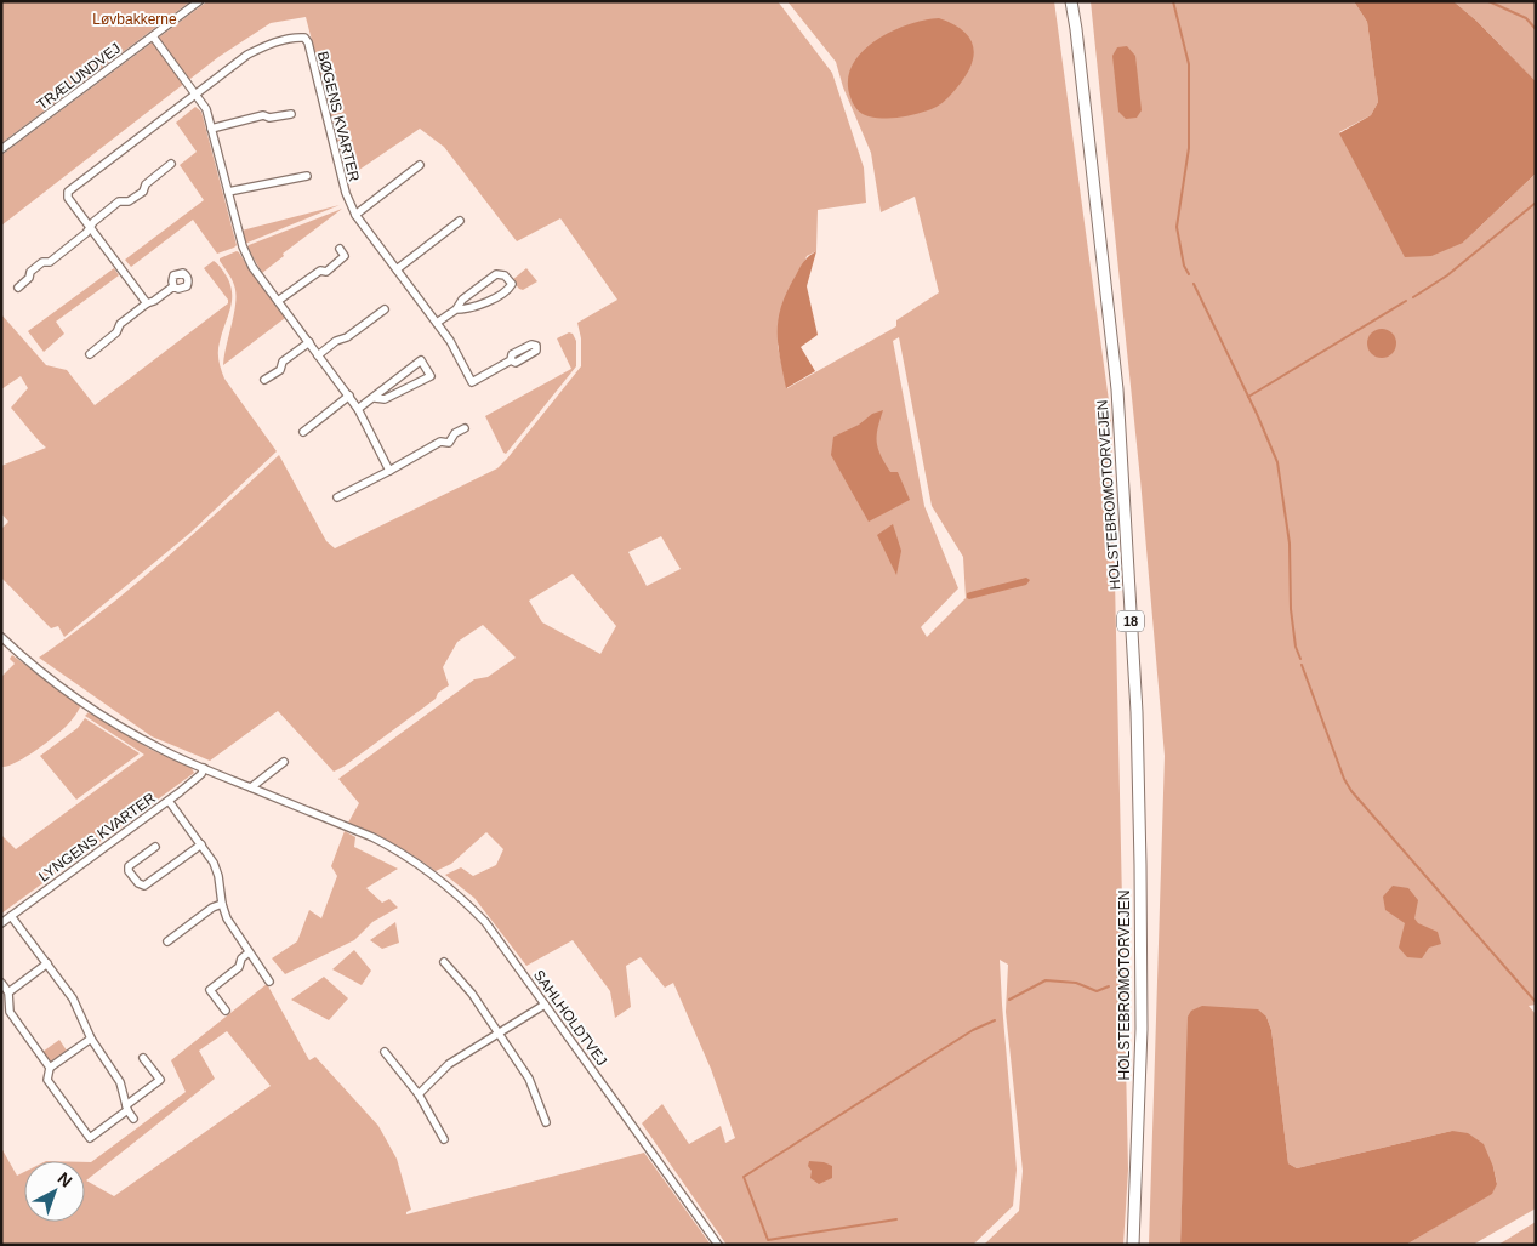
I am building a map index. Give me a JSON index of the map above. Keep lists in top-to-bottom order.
{
  "streets": {
    "highway": ["HOLSTEBROMOTORVEJEN", "18"],
    "street": [
      "TRÆLUNDVEJ",
      "BØGENS KVARTER",
      "LYNGENS KVARTER",
      "SAHLHOLDTVEJ"
    ]
  },
  "crossings": [
    ["LYNGENS KVARTER", "SAHLHOLDTVEJ"]
  ],
  "parks": ["Løvbakkerne"],
  "north": "top right"
}
